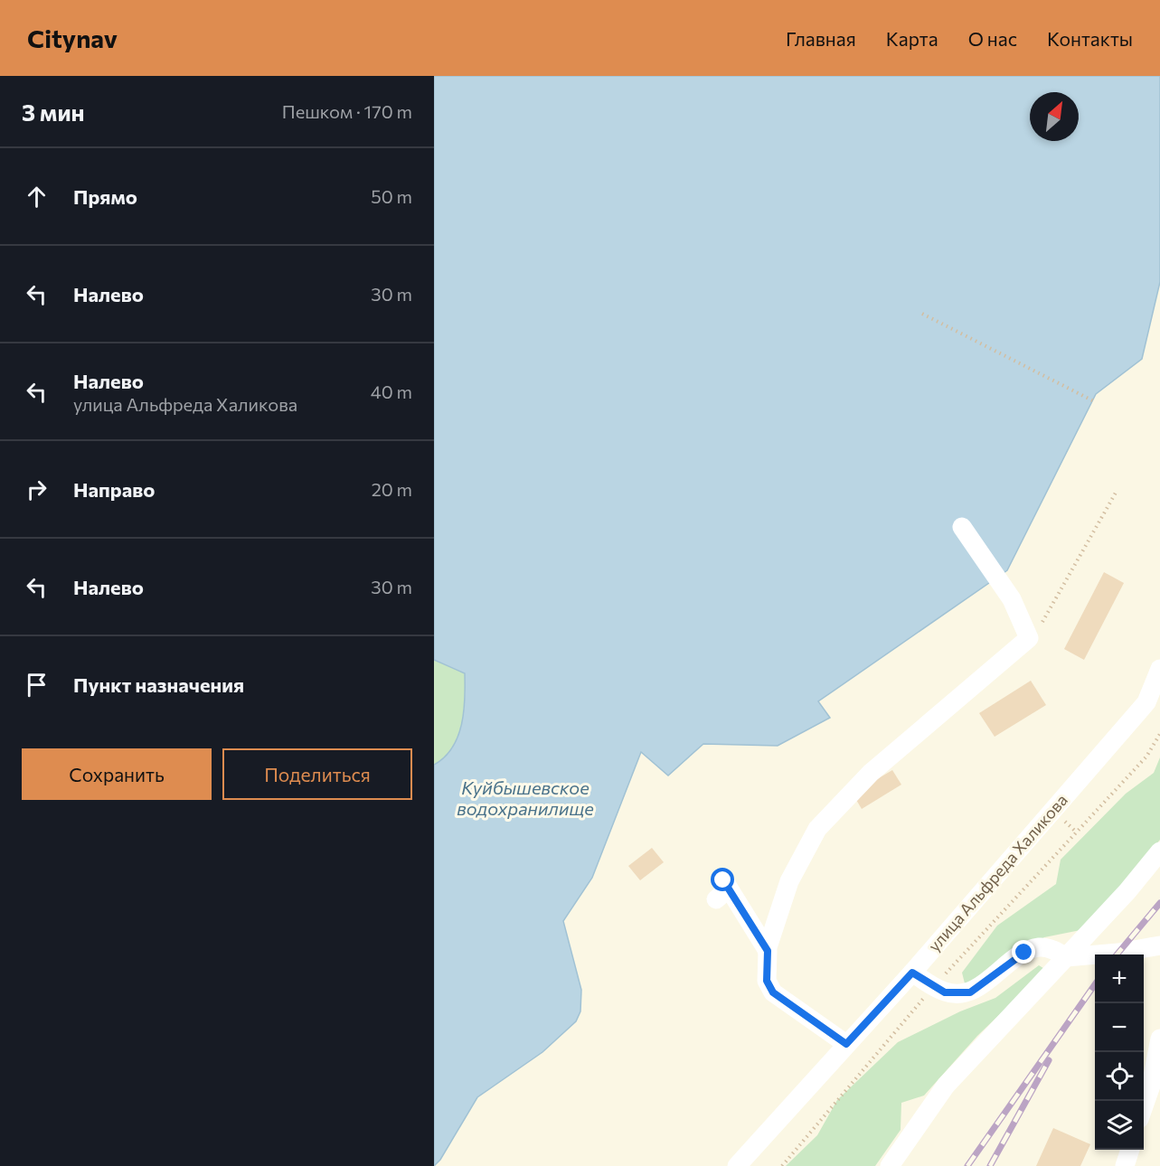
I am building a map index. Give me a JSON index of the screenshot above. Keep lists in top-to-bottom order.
{
  "streets": {
    "lane": ["улица Альфреда Халикова"]
  },
  "water": ["Куйбышевское водохранилище"],
  "north": "top right",
  "page": {
    "header": "Citynav",
    "nav": [
      "Главная",
      "Карта",
      "О нас",
      "Контакты"
    ],
    "heading": ["3 мин", "Пешком · 170 m"],
    "list": [
      ["Прямо", "50 m"],
      ["Налево", "30 m"],
      ["Налево", "улица Альфреда Халикова", "40 m"],
      ["Направо", "20 m"],
      ["Налево", "30 m"],
      "Пункт назначения"
    ],
    "buttons": ["Сохранить", "Поделиться"],
    "map_buttons": ["+", "−"]
  }
}
